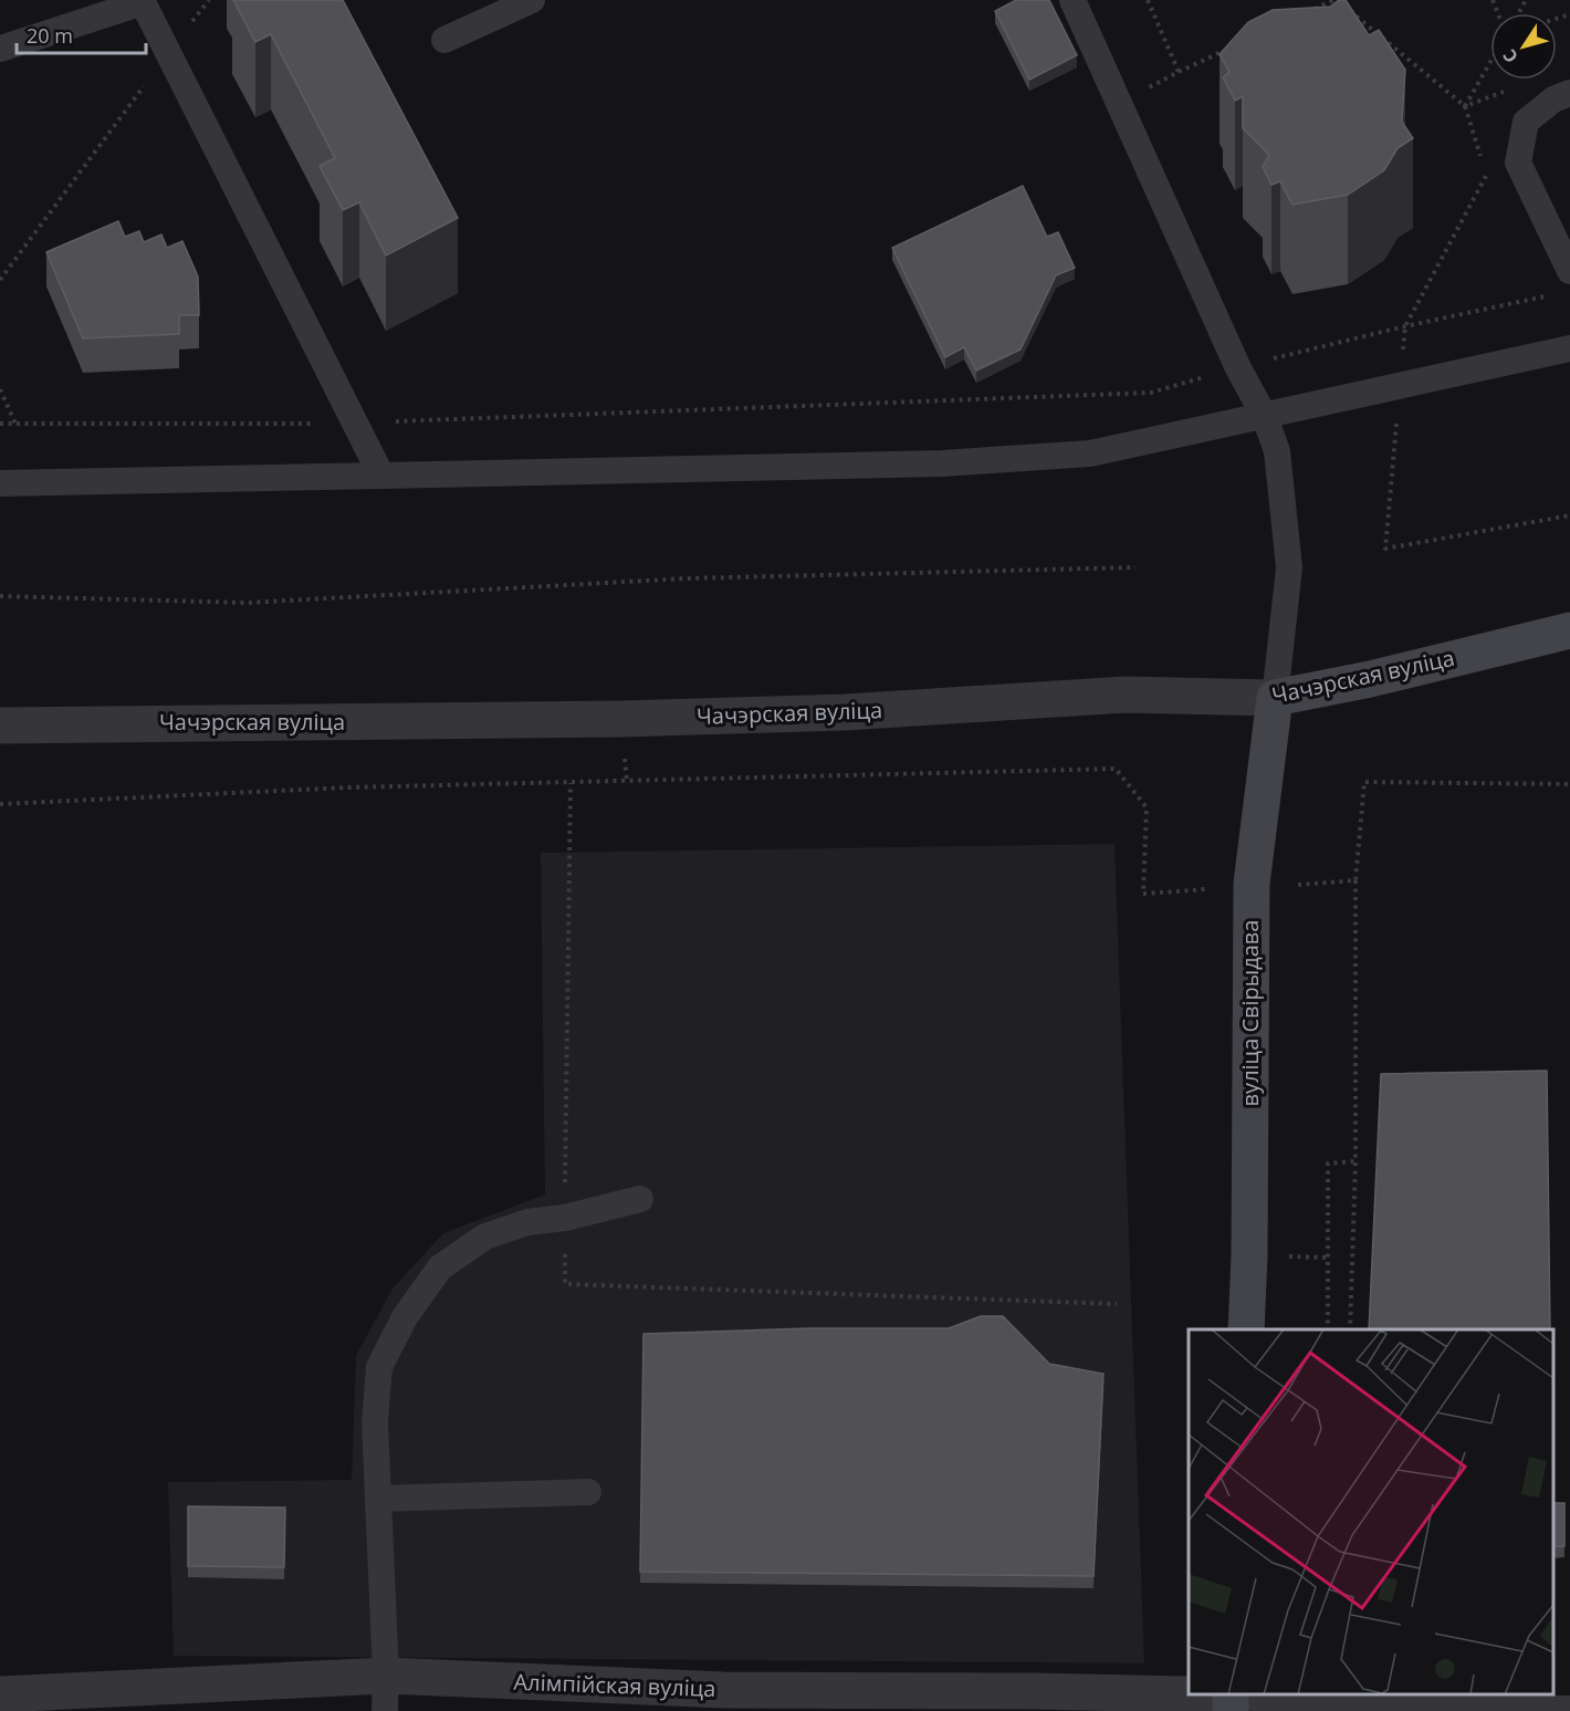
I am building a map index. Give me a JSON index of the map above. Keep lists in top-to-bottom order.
{
  "streets": {
    "main road": ["Чачэрская вуліца", "вуліца Свірыдава"],
    "street": ["Алімпійская вуліца"]
  },
  "crossings": [
    ["Чачэрская вуліца", "вуліца Свірыдава"]
  ],
  "scale_bar": "20 m",
  "north": "bottom left"
}
